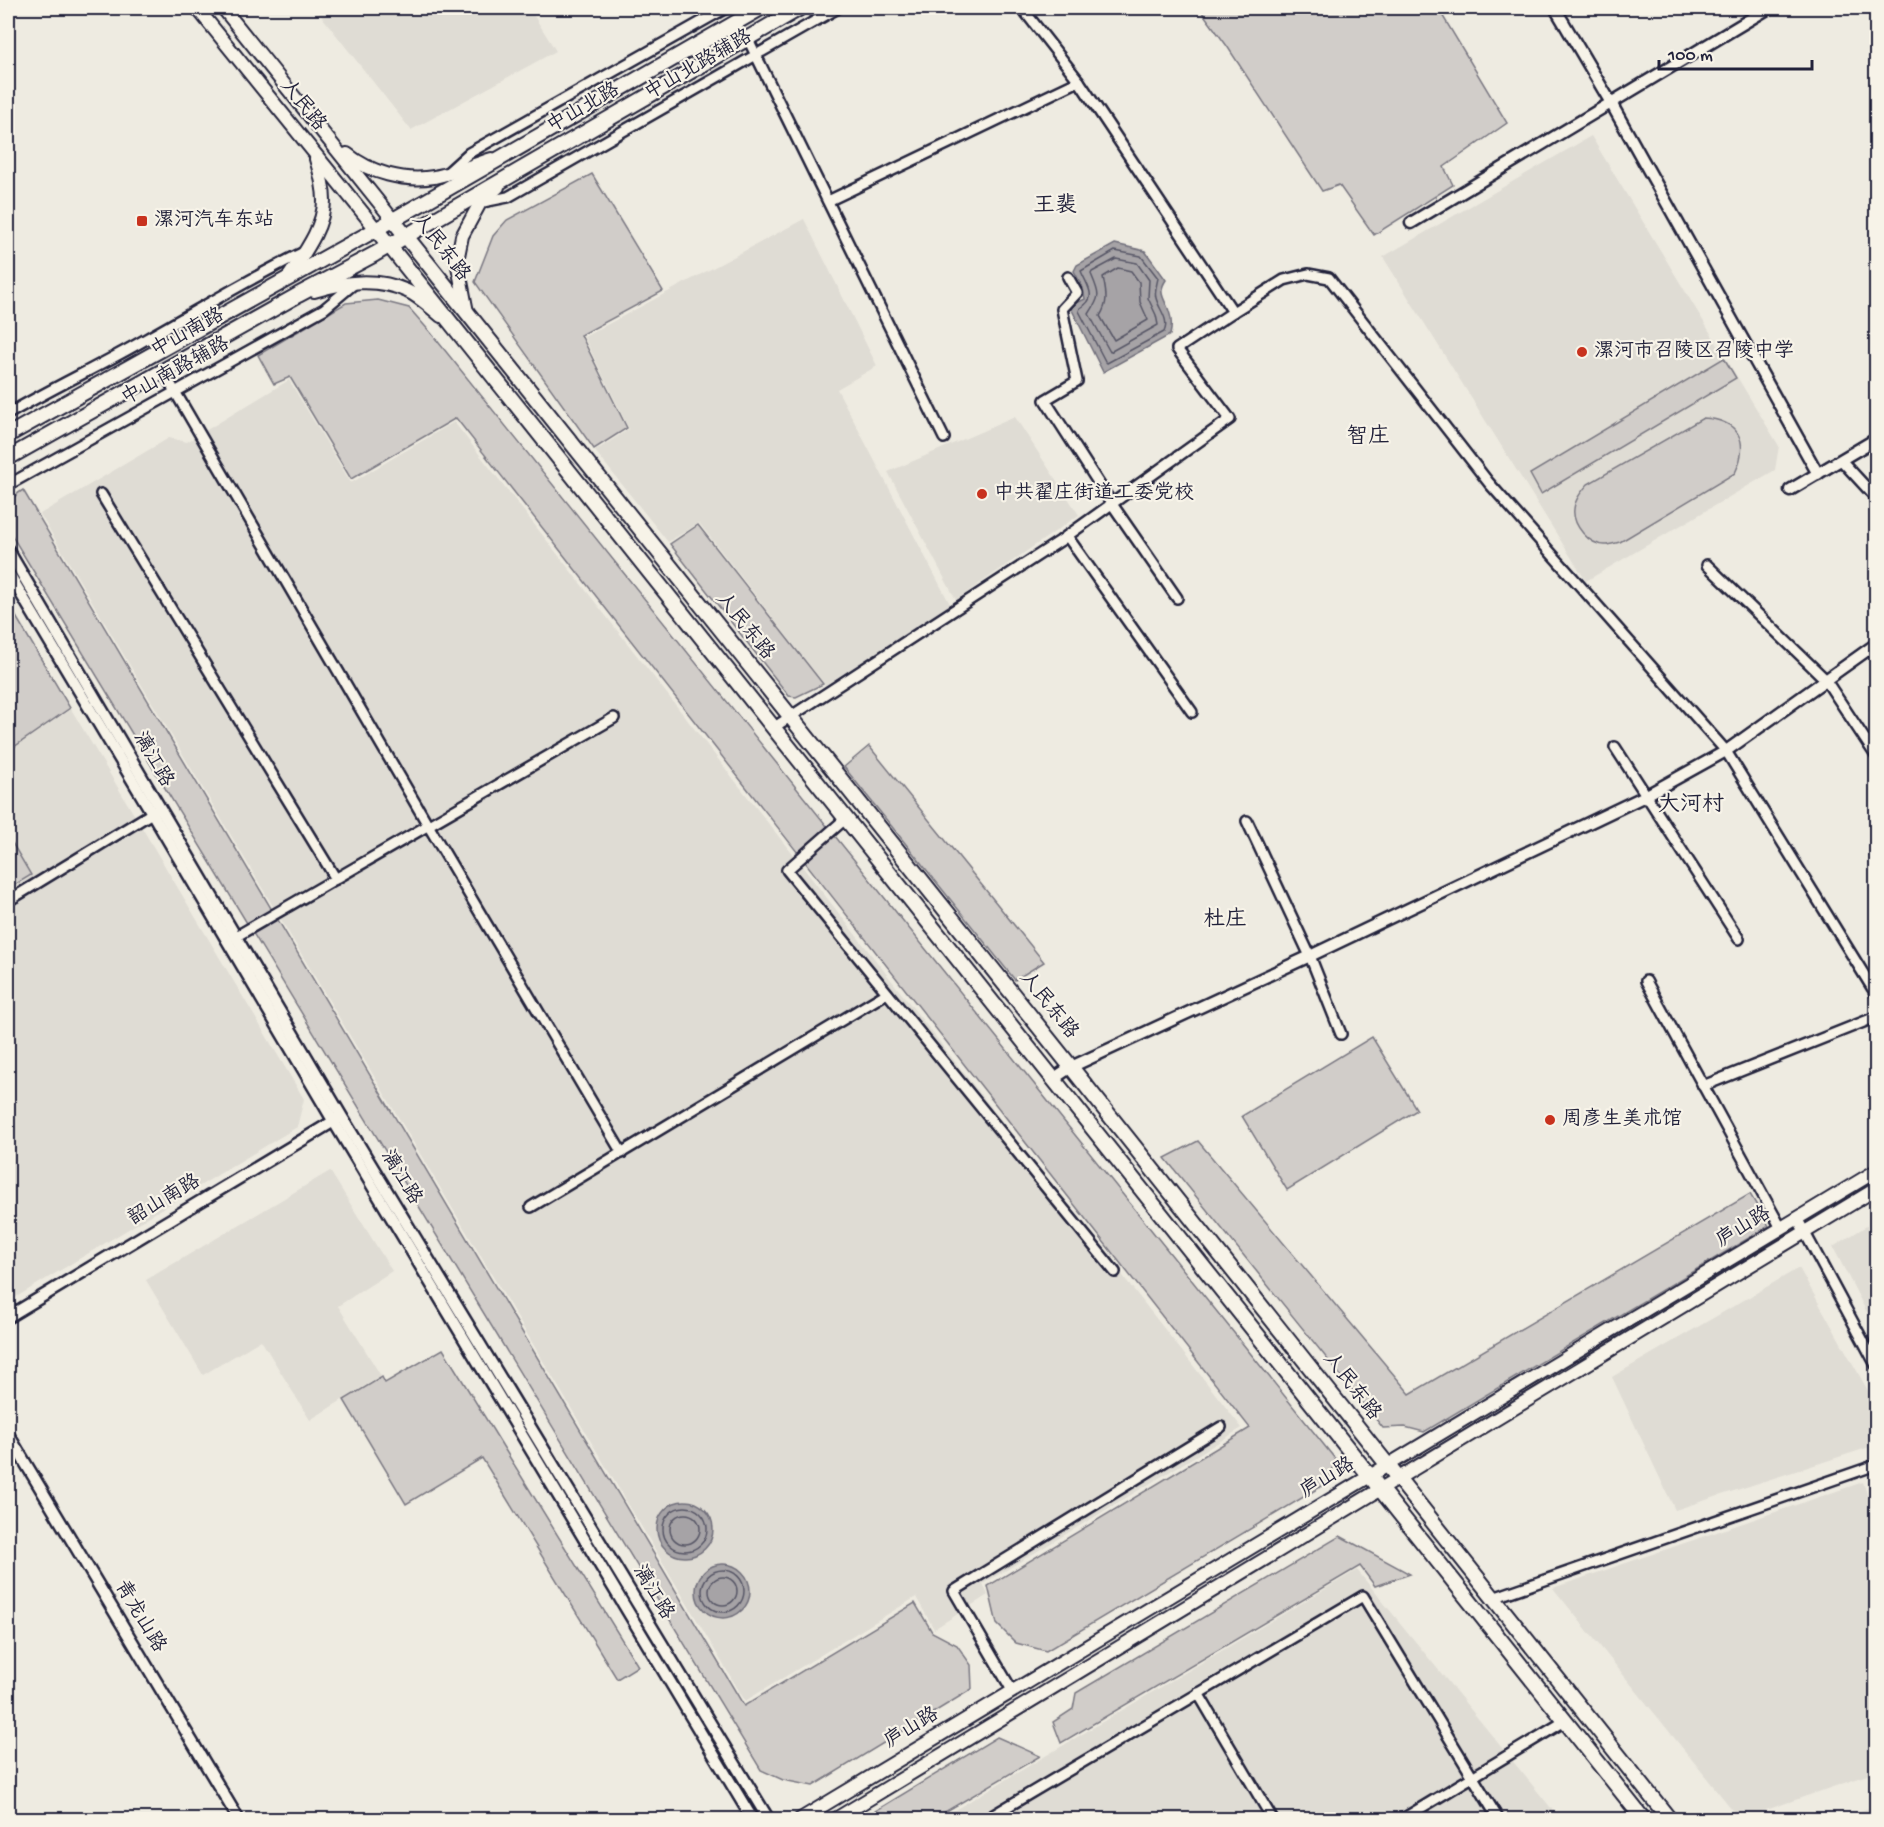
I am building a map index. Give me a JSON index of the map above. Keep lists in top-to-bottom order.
{
  "streets": {
    "main road": [
      "人民路",
      "中山北路",
      "人民东路",
      "中山南路",
      "庐山路"
    ],
    "street": [
      "中山北路辅路",
      "中山南路辅路",
      "漓江路",
      "韶山南路",
      "青龙山路"
    ]
  },
  "crossings": [
    ["人民路", "中山北路"],
    ["人民路", "人民东路"],
    ["人民路", "中山南路"],
    ["中山北路", "人民东路"],
    ["中山北路", "中山南路"],
    ["人民东路", "中山南路"],
    ["人民东路", "庐山路"],
    ["漓江路", "韶山南路"]
  ],
  "districts": [
    "王裴",
    "智庄",
    "大河村",
    "杜庄"
  ],
  "places": {
    "transit": ["漯河汽车东站"],
    "other": ["漯河市召陵区召陵中学", "中共翟庄街道工委党校", "周彦生美术馆"]
  },
  "scale_bar": "100 m"
}
